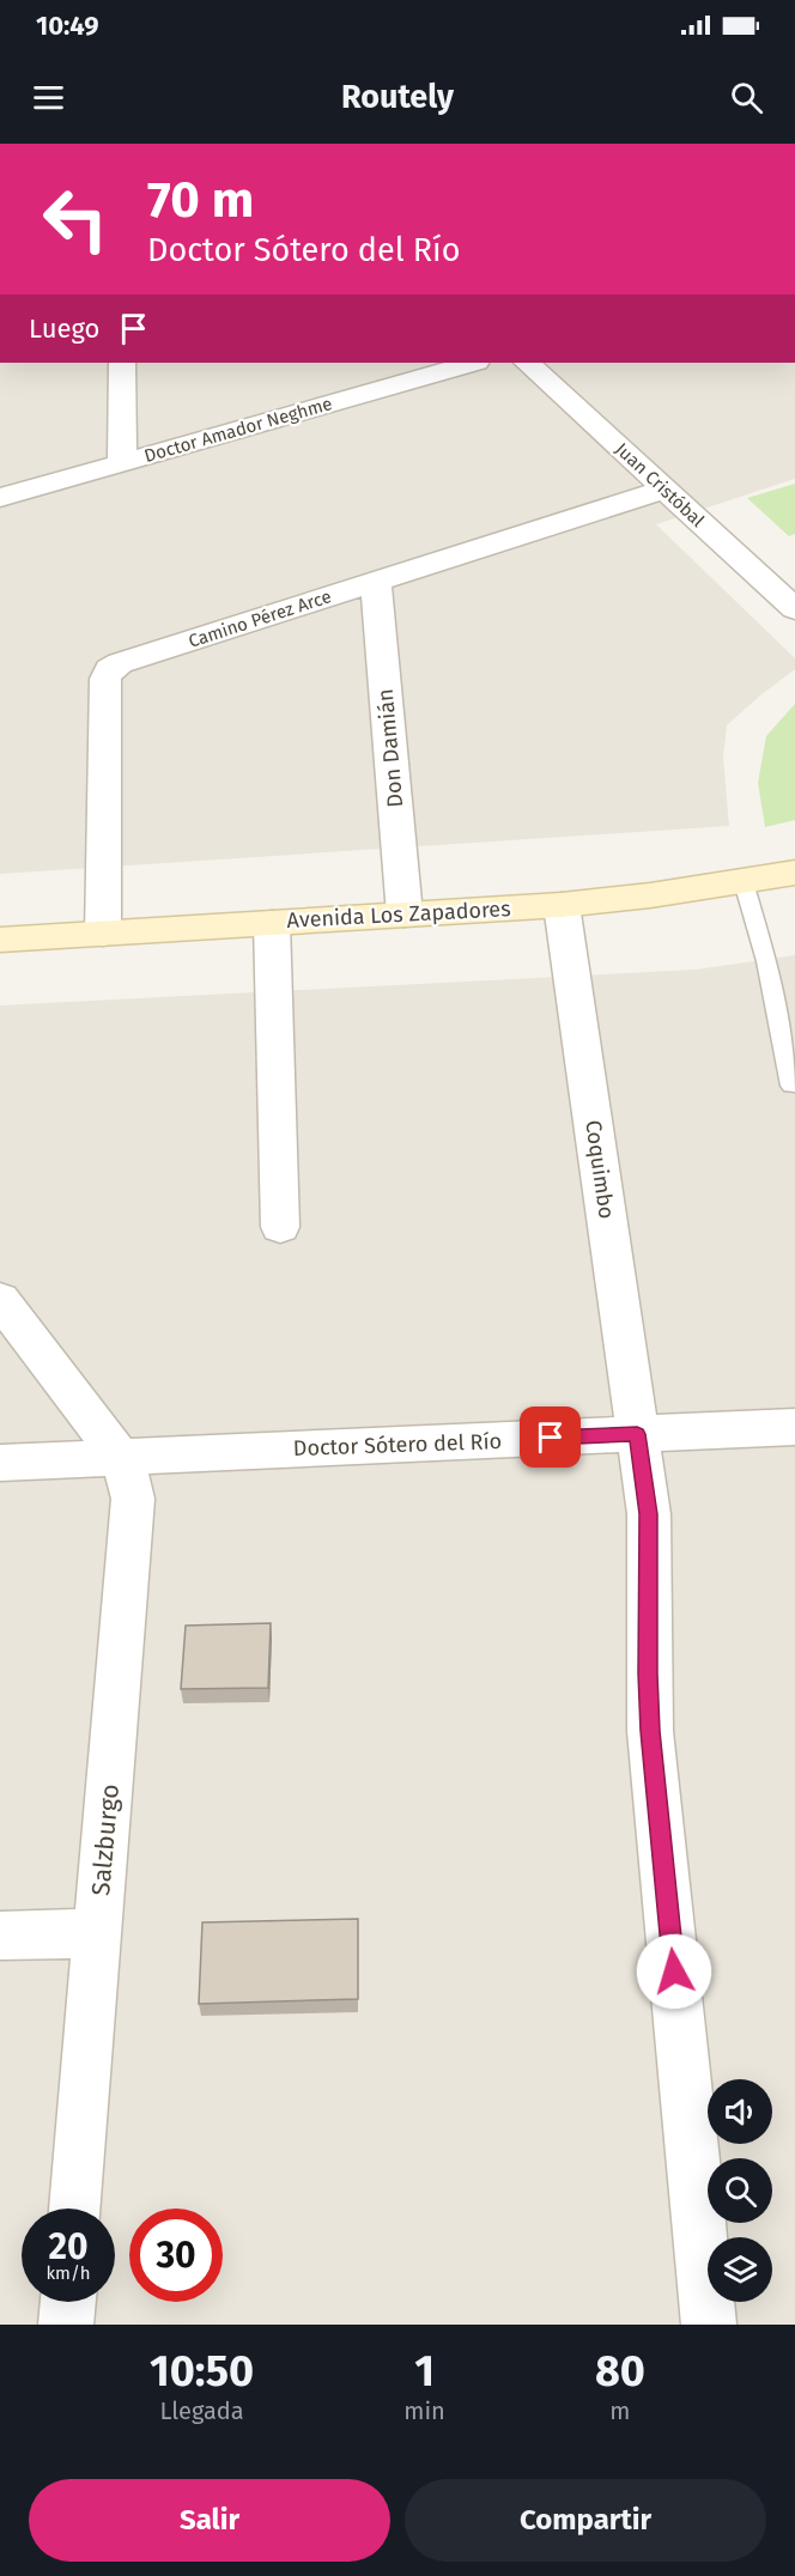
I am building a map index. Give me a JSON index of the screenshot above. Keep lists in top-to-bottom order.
{
  "streets": {
    "main road": ["Avenida Los Zapadores"],
    "street": [
      "Doctor Amador Neghme",
      "Juan Cristóbal",
      "Camino Pérez Arce",
      "Don Damián",
      "Coquimbo",
      "Doctor Sótero del Río",
      "Salzburgo"
    ]
  },
  "crossings": [
    ["Juan Cristóbal", "Camino Pérez Arce"],
    ["Camino Pérez Arce", "Don Damián"],
    ["Camino Pérez Arce", "Avenida Los Zapadores"],
    ["Don Damián", "Avenida Los Zapadores"],
    ["Avenida Los Zapadores", "Coquimbo"],
    ["Coquimbo", "Doctor Sótero del Río"],
    ["Doctor Sótero del Río", "Salzburgo"]
  ],
  "page": {
    "status": "10:49",
    "header": "Routely",
    "turn": ["70 m", "Doctor Sótero del Río"],
    "then": "Luego",
    "speed": "20 km/h",
    "limit": "30",
    "eta": [
      "10:50",
      "Llegada",
      "1",
      "min",
      "80",
      "m"
    ],
    "buttons": ["Salir", "Compartir"]
  }
}
